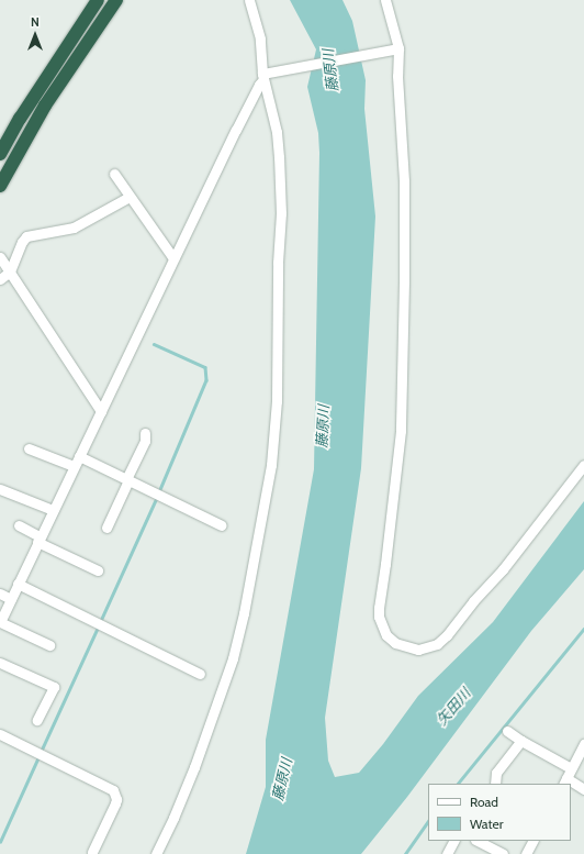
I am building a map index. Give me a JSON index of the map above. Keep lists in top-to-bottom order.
{
  "water": ["藤原川", "矢田川"],
  "legend": ["Road", "Water"],
  "north": "top"
}
